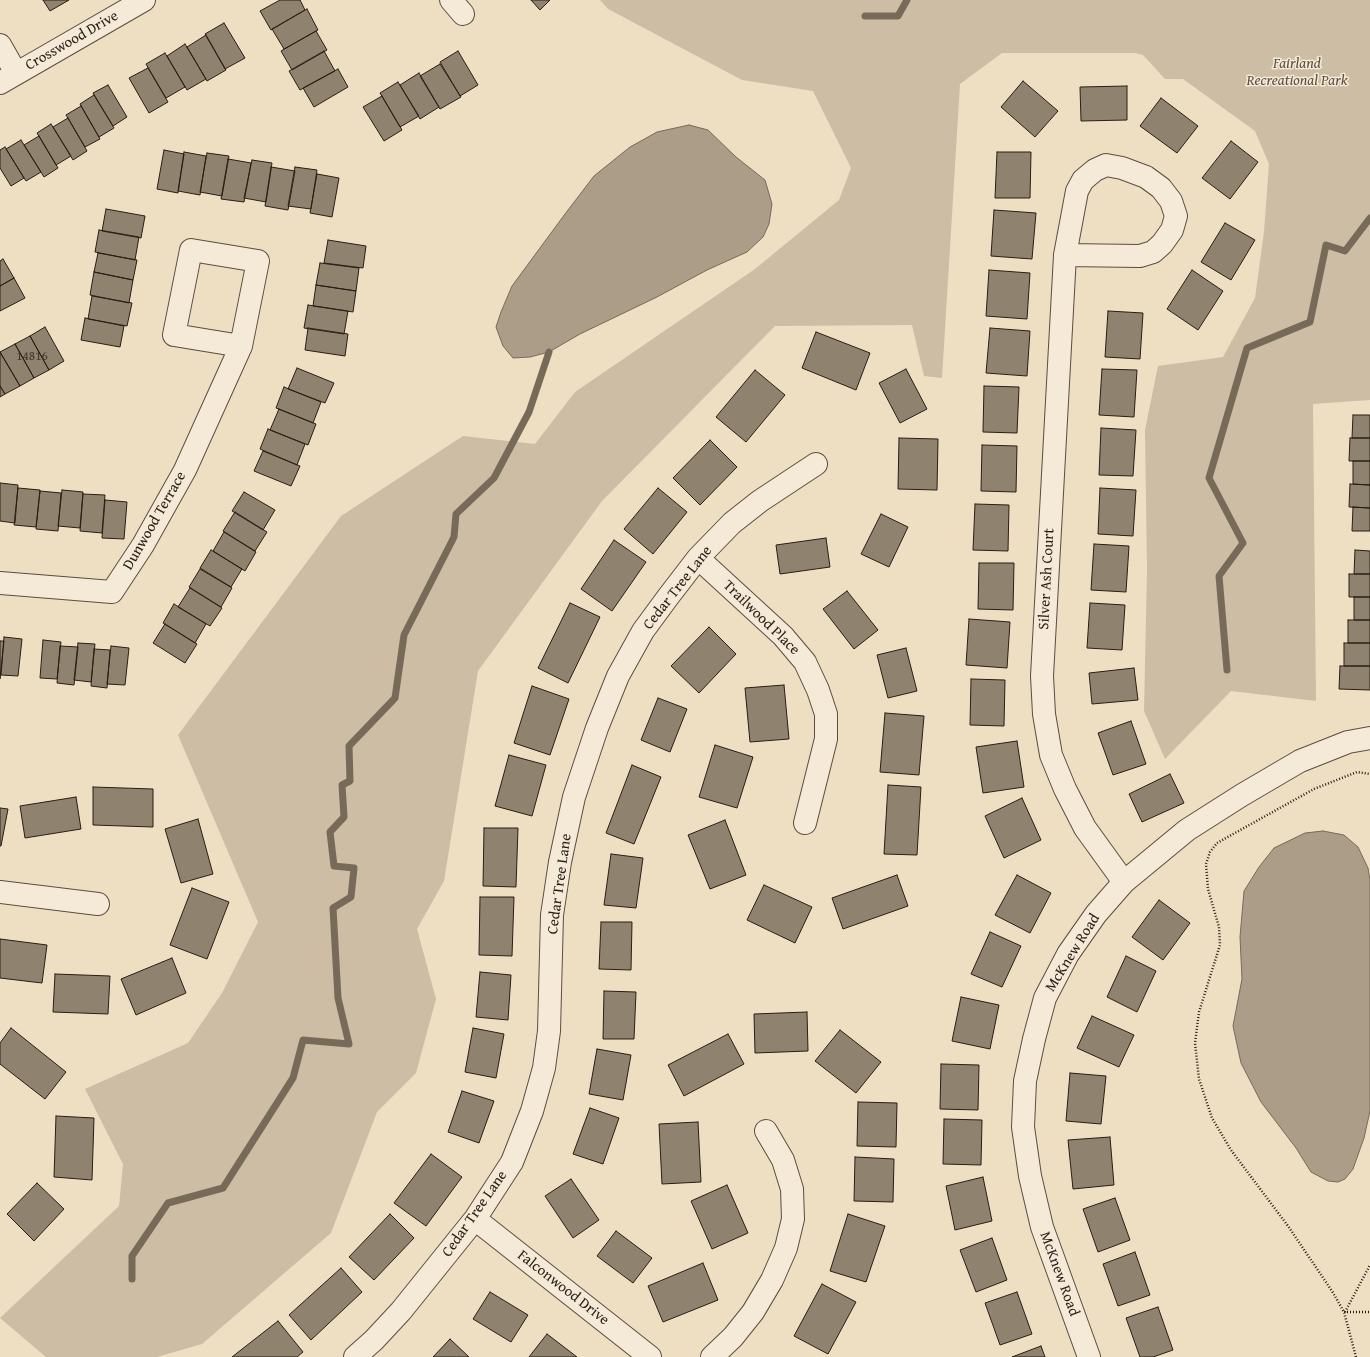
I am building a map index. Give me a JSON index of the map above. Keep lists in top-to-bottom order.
{
  "streets": {
    "street": [
      "Crosswood Drive",
      "Dunwood Terrace",
      "Silver Ash Court",
      "Cedar Tree Lane",
      "Trailwood Place",
      "McKnew Road",
      "Falconwood Drive"
    ]
  },
  "crossings": [
    ["Silver Ash Court", "McKnew Road"],
    ["Cedar Tree Lane", "Trailwood Place"],
    ["Cedar Tree Lane", "Falconwood Drive"]
  ],
  "parks": ["Fairland Recreational Park"],
  "house_numbers": ["14816"]
}
